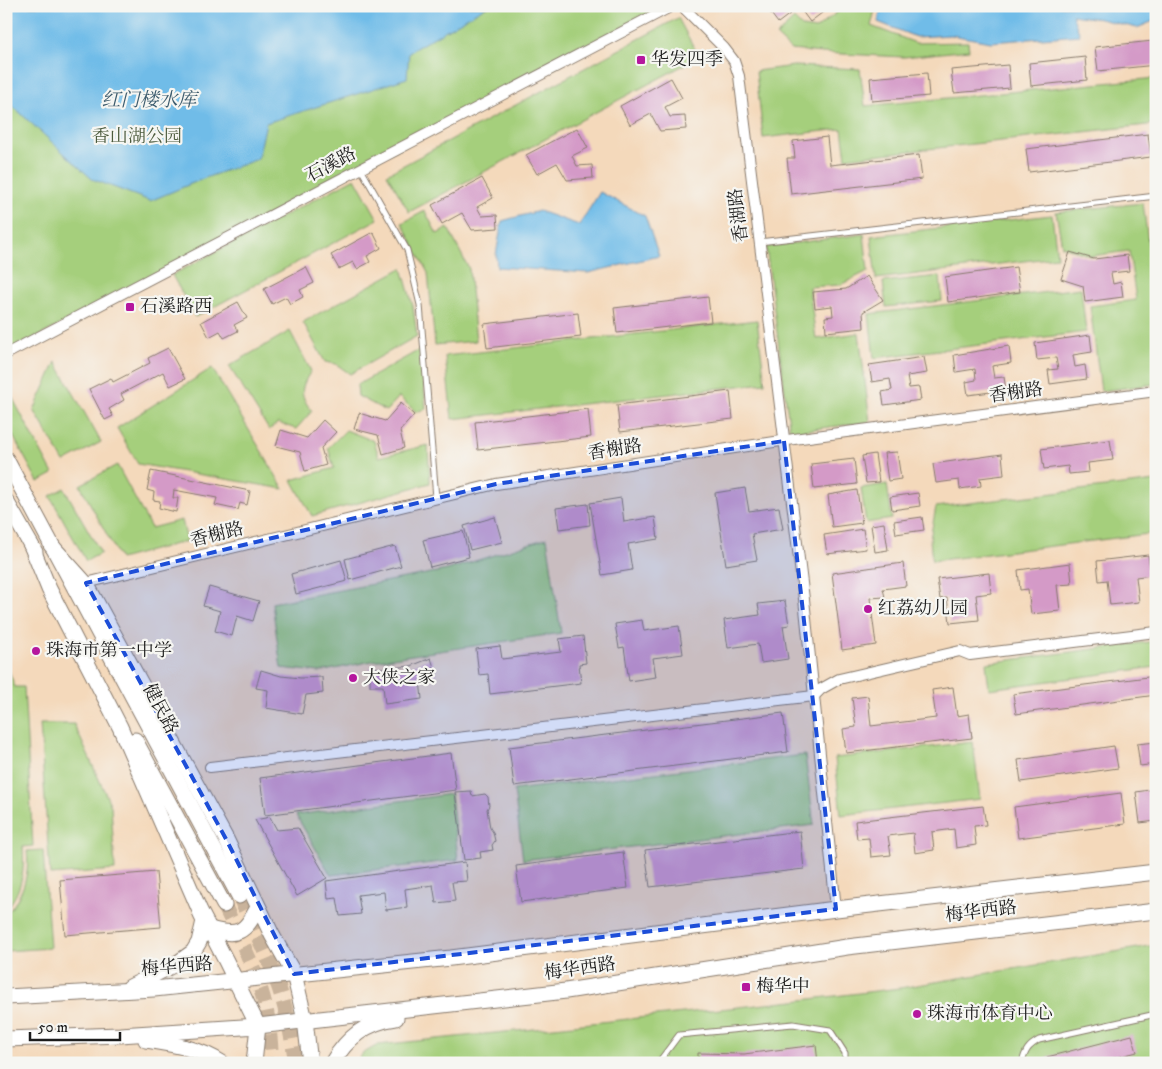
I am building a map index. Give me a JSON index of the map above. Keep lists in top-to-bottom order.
{
  "streets": {
    "main road": ["健民路", "梅华西路"],
    "street": ["石溪路", "香湖路", "香榭路"]
  },
  "crossings": [
    ["香湖路", "香榭路"],
    ["香湖路", "梅华西路"]
  ],
  "water": ["红门楼水库"],
  "parks": ["香山湖公园"],
  "places": {
    "transit": ["华发四季", "石溪路西", "梅华中"],
    "other": [
      "红荔幼儿园",
      "珠海市第一中学",
      "大侠之家",
      "珠海市体育中心"
    ]
  },
  "scale_bar": "50 m"
}
